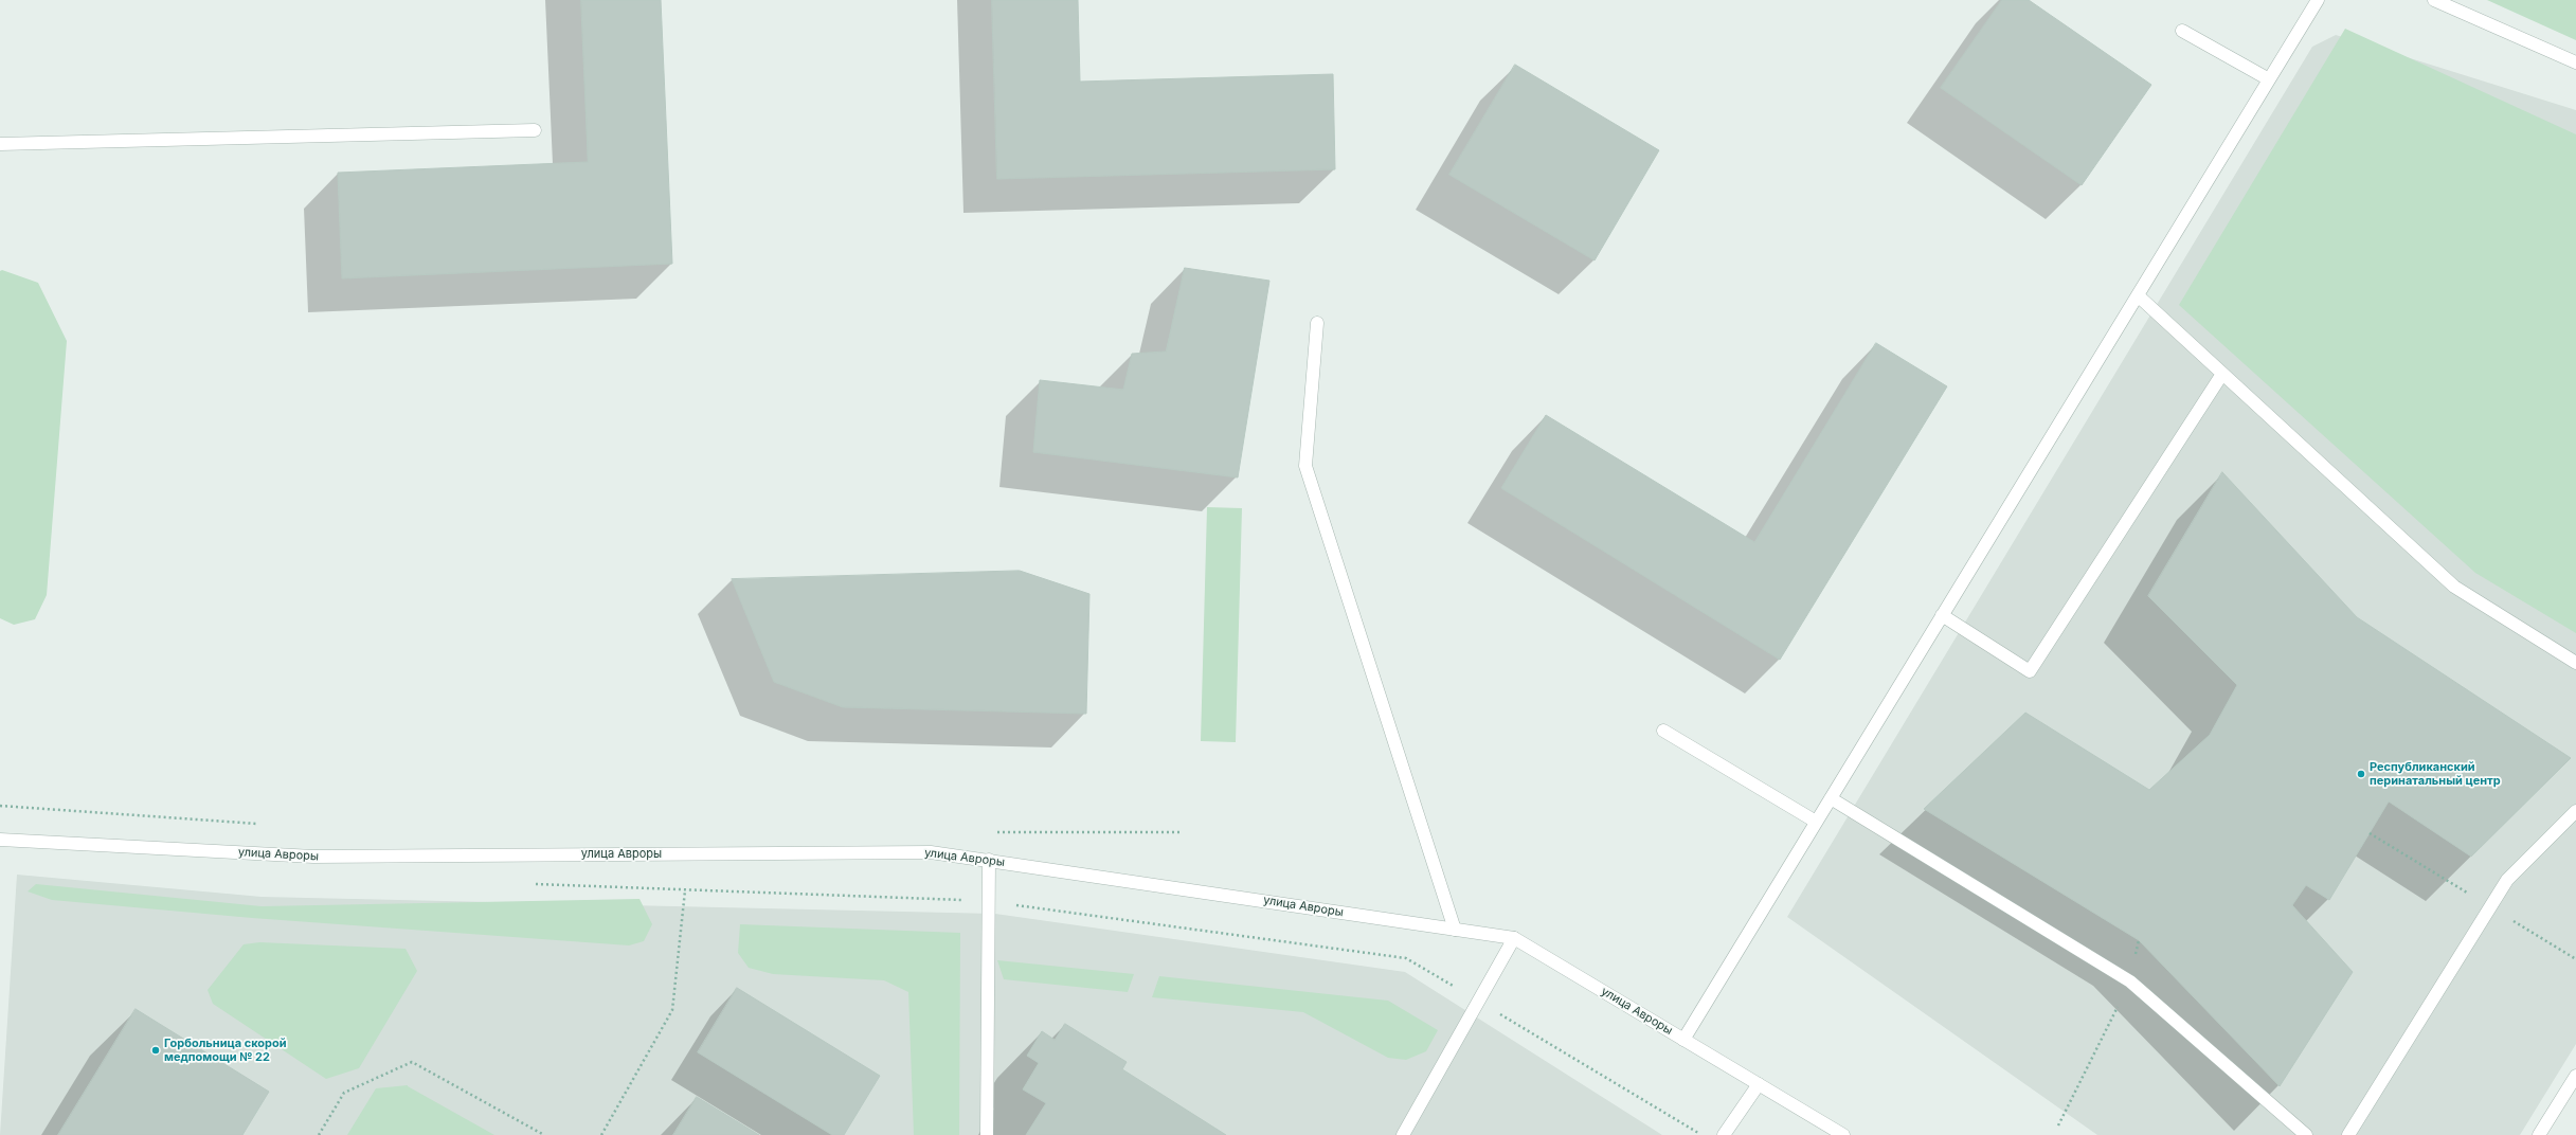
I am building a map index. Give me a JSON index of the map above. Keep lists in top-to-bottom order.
{
  "streets": {
    "street": ["улица Авроры"]
  },
  "places": ["Республиканский перинатальный центр", "Горбольница скорой медпомощи № 22"]
}
